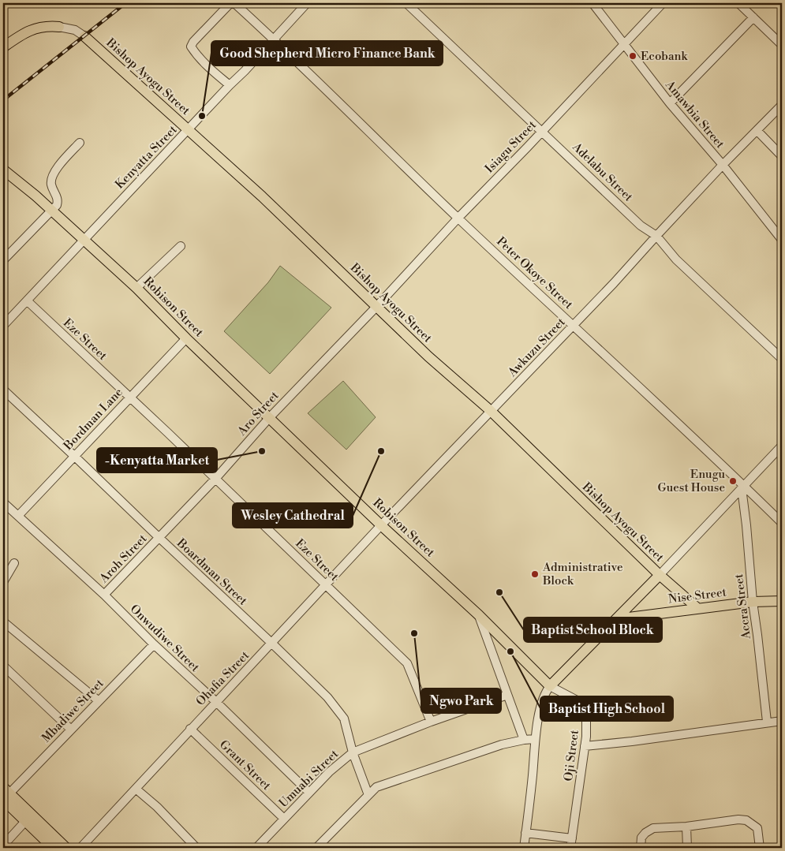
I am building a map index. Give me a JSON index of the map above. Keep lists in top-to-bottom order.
{
  "streets": {
    "main road": ["Bishop Ayogu Street", "Robison Street", "Nise Street"],
    "street": [
      "Amawbia Street",
      "Isiagu Street",
      "Kenyatta Street",
      "Adelabu Street",
      "Peter Okoye Street",
      "Eze Street",
      "Awkuzu Street",
      "Aro Street",
      "Bordman Lane",
      "Aroh Street",
      "Boardman Street",
      "Accra Street",
      "Onwudiwe Street",
      "Ohafia Street",
      "Mbadiwe Street",
      "Oji Street",
      "Grant Street",
      "Umuabi Street"
    ]
  },
  "crossings": [
    ["Bishop Ayogu Street", "Isiagu Street"],
    ["Bishop Ayogu Street", "Kenyatta Street"],
    ["Bishop Ayogu Street", "Awkuzu Street"],
    ["Bishop Ayogu Street", "Aro Street"],
    ["Bishop Ayogu Street", "Nise Street"],
    ["Amawbia Street", "Isiagu Street"],
    ["Amawbia Street", "Awkuzu Street"],
    ["Isiagu Street", "Adelabu Street"],
    ["Isiagu Street", "Peter Okoye Street"],
    ["Isiagu Street", "Aro Street"],
    ["Kenyatta Street", "Peter Okoye Street"],
    ["Kenyatta Street", "Robison Street"],
    ["Kenyatta Street", "Eze Street"],
    ["Adelabu Street", "Awkuzu Street"],
    ["Peter Okoye Street", "Awkuzu Street"],
    ["Peter Okoye Street", "Accra Street"],
    ["Robison Street", "Awkuzu Street"],
    ["Robison Street", "Aro Street"],
    ["Robison Street", "Bordman Lane"],
    ["Robison Street", "Ohafia Street"],
    ["Robison Street", "Oji Street"],
    ["Eze Street", "Aro Street"],
    ["Eze Street", "Bordman Lane"],
    ["Eze Street", "Ohafia Street"],
    ["Eze Street", "Umuabi Street"],
    ["Awkuzu Street", "Ohafia Street"],
    ["Aro Street", "Aroh Street"],
    ["Aro Street", "Boardman Street"],
    ["Bordman Lane", "Boardman Street"],
    ["Bordman Lane", "Onwudiwe Street"],
    ["Aroh Street", "Boardman Street"],
    ["Aroh Street", "Onwudiwe Street"],
    ["Boardman Street", "Ohafia Street"],
    ["Boardman Street", "Umuabi Street"],
    ["Nise Street", "Accra Street"],
    ["Onwudiwe Street", "Ohafia Street"],
    ["Onwudiwe Street", "Mbadiwe Street"],
    ["Onwudiwe Street", "Umuabi Street"],
    ["Ohafia Street", "Grant Street"],
    ["Grant Street", "Umuabi Street"]
  ],
  "places": [
    "Ecobank",
    "Good Shepherd Micro Finance Bank",
    "-Kenyatta Market",
    "Wesley Cathedral",
    "Enugu Guest House",
    "Administrative Block",
    "Baptist School Block",
    "Ngwo Park",
    "Baptist High School"
  ]
}
